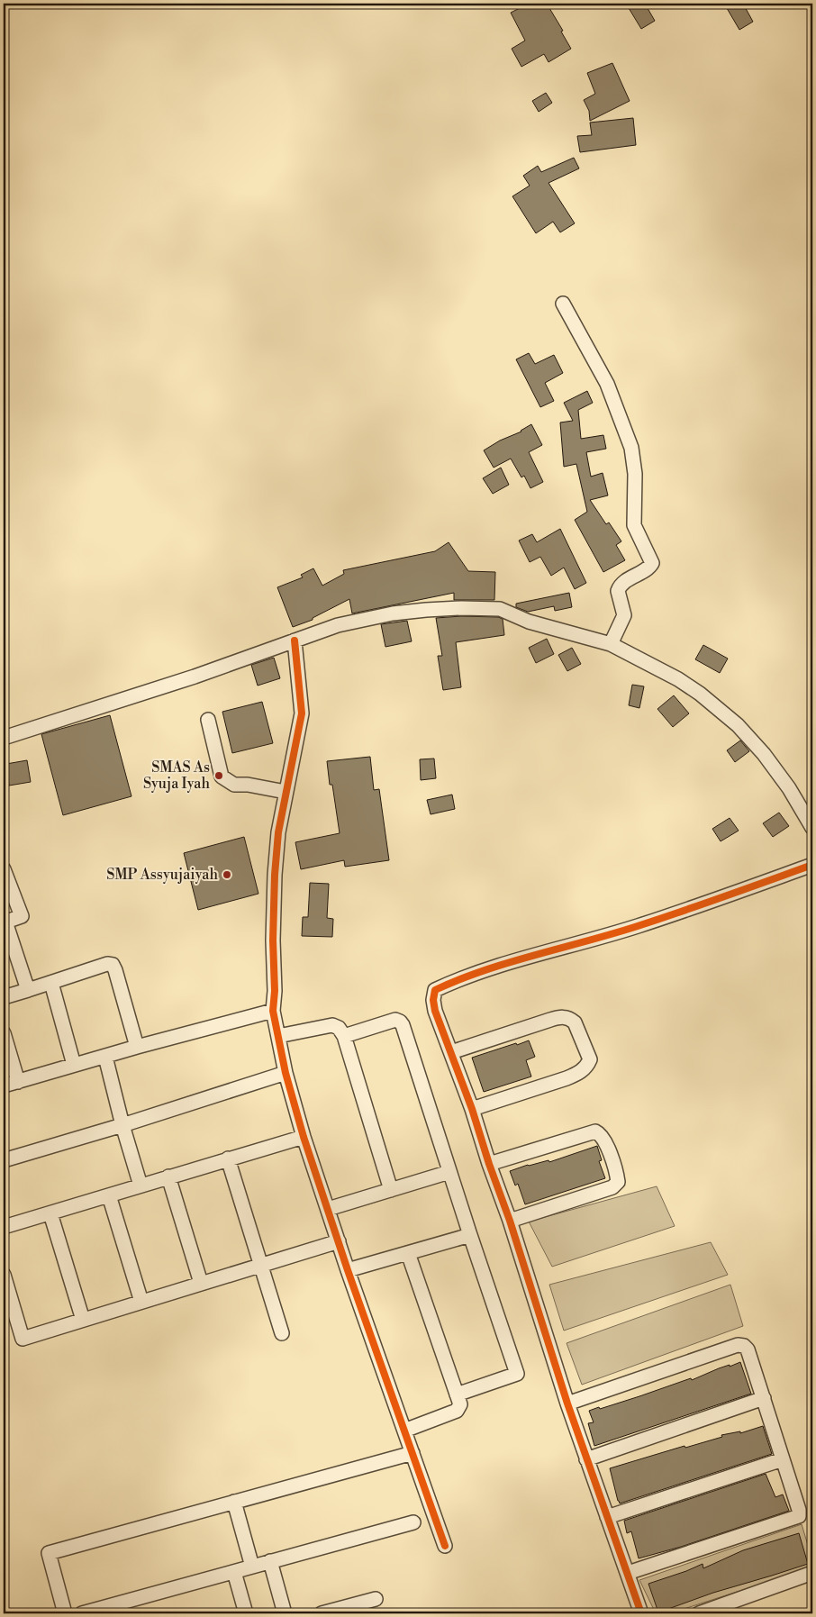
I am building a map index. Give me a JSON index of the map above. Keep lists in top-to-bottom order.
{
  "places": ["SMAS As Syuja Iyah", "SMP Assyujaiyah"]
}
